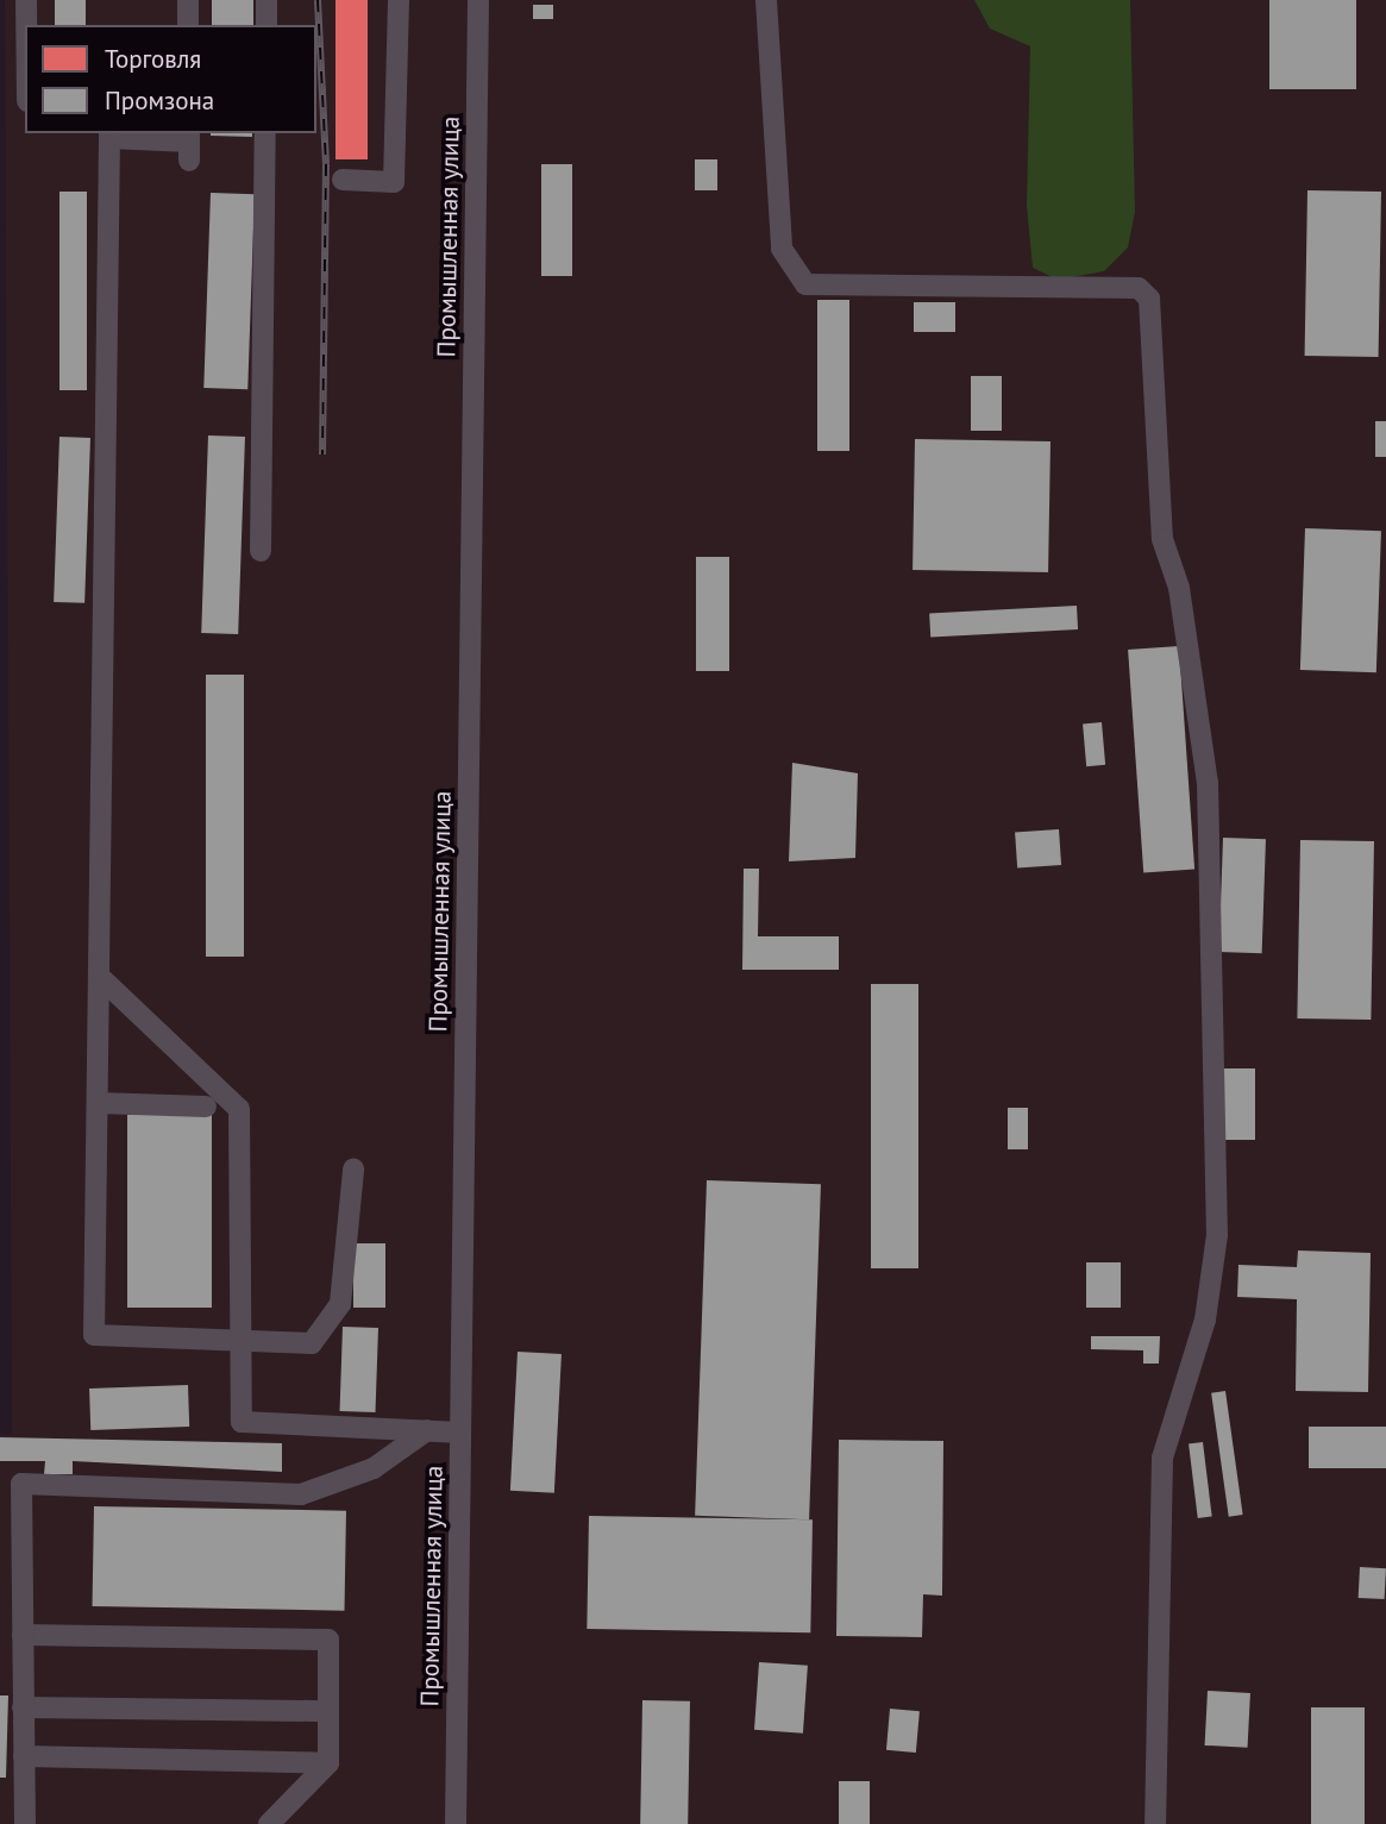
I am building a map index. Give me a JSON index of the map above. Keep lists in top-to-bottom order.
{
  "streets": {
    "street": ["Промышленная улица"]
  },
  "legend": ["Торговля", "Промзона"]
}
